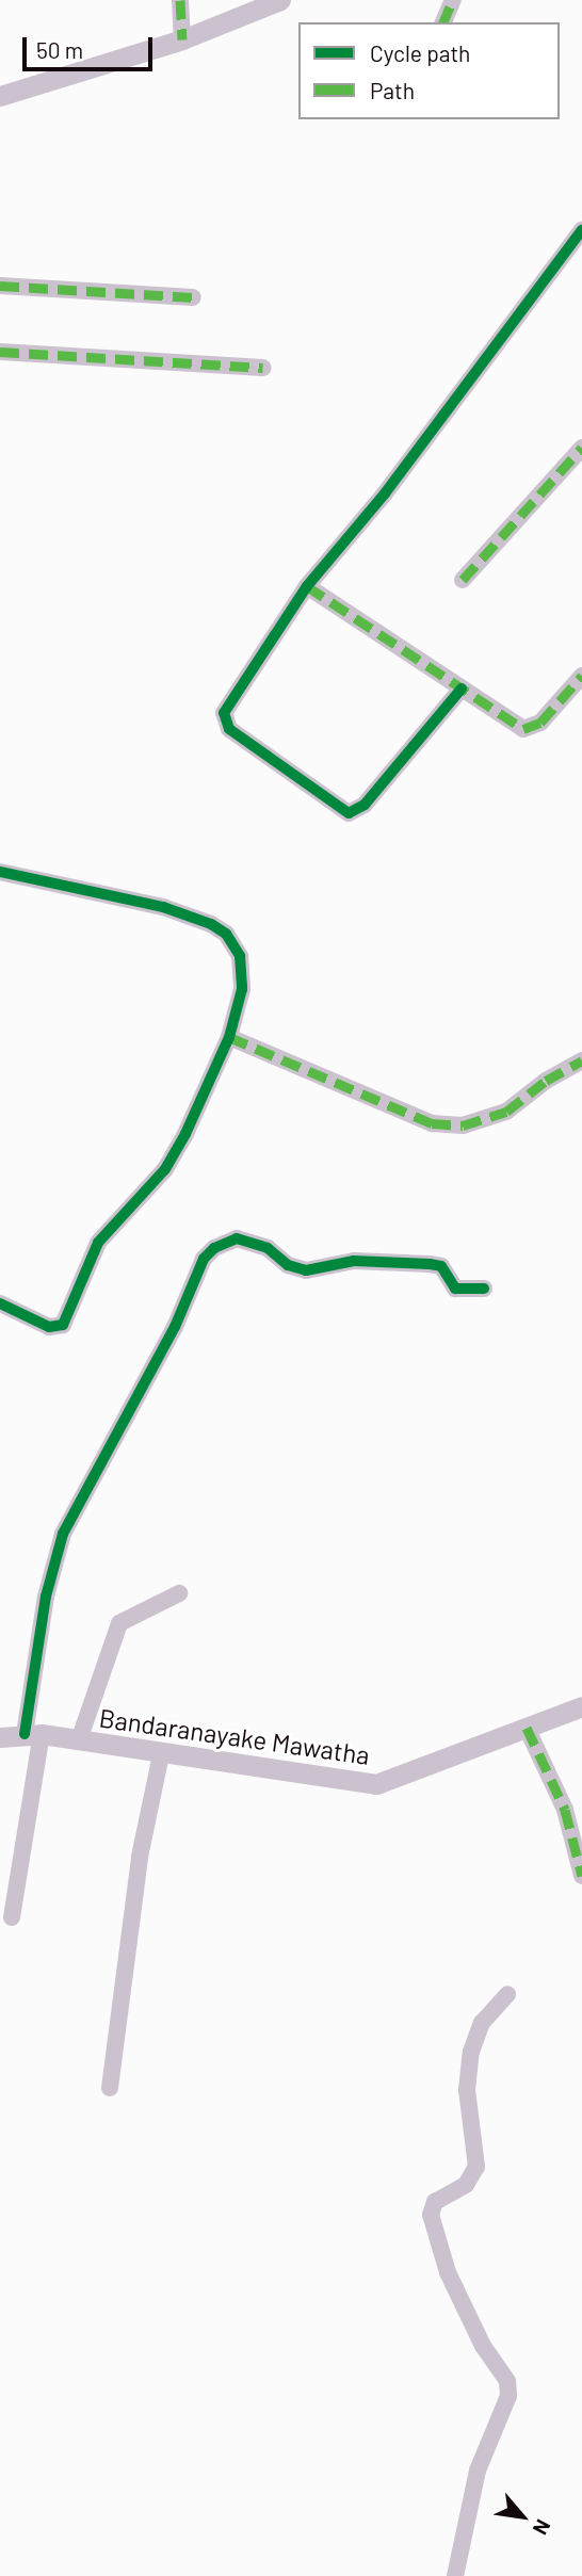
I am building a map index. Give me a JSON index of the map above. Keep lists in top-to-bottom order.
{
  "streets": {
    "street": ["Bandaranayake Mawatha"]
  },
  "legend": ["Cycle path", "Path"],
  "scale_bar": "50 m",
  "north": "bottom right"
}
